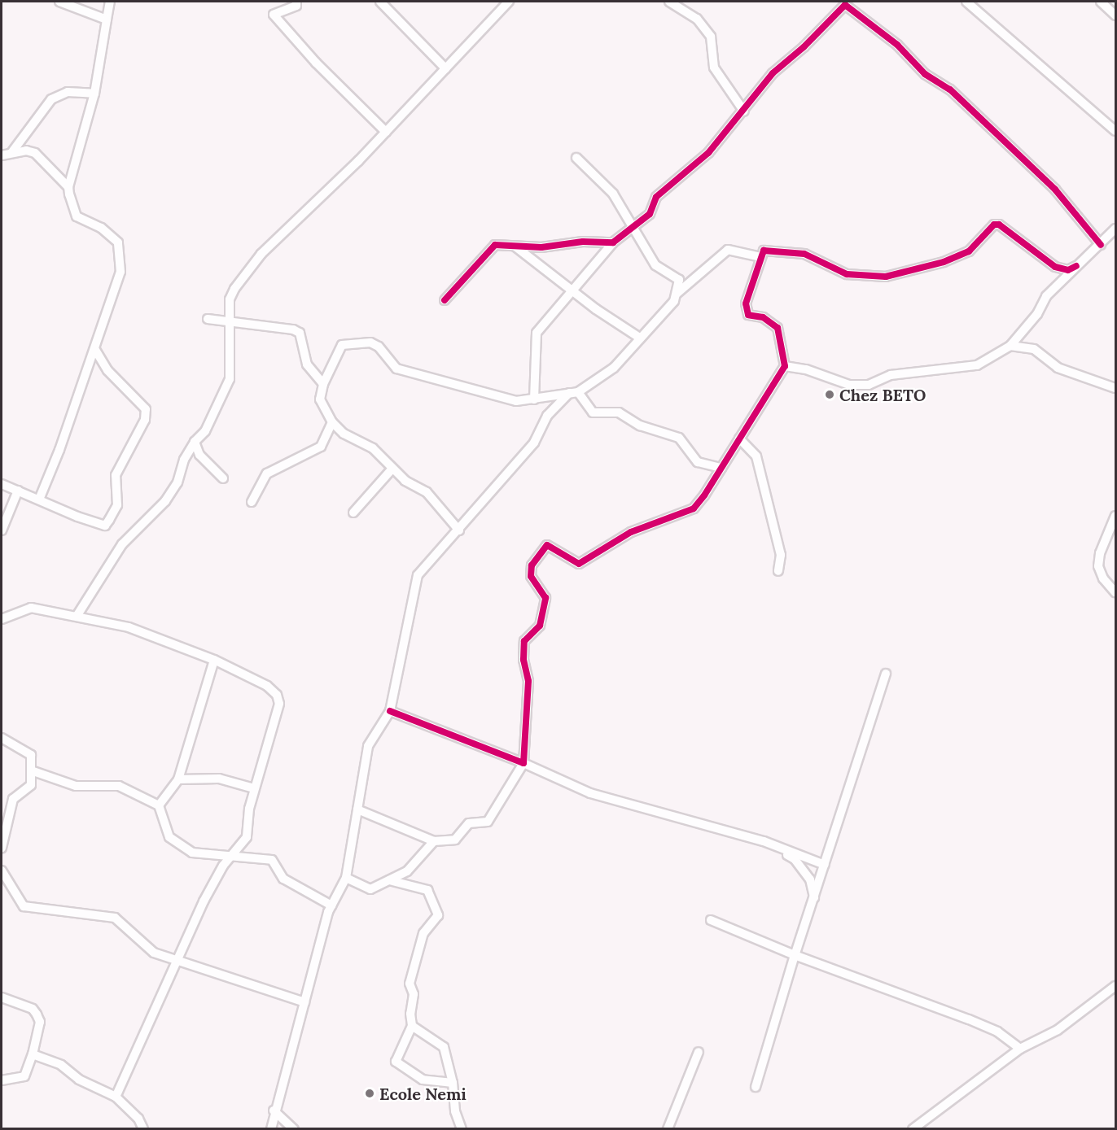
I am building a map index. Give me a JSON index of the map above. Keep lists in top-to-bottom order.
{
  "places": ["Chez BETO", "Ecole Nemi"]
}
